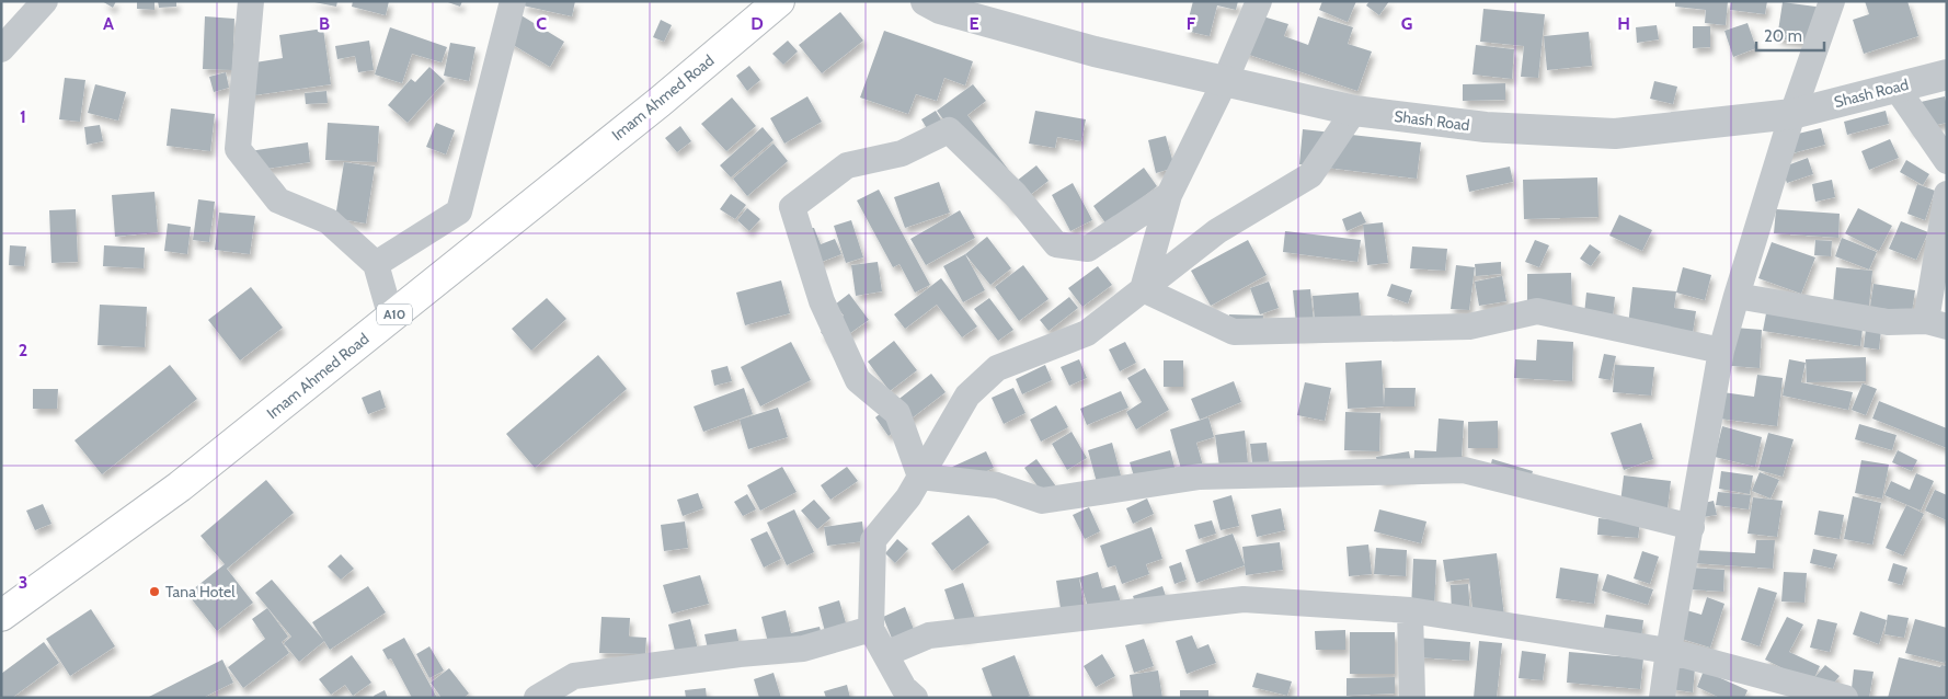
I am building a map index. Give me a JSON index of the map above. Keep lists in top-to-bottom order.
{
  "streets": {
    "highway": ["Imam Ahmed Road", "A10"],
    "street": ["Shash Road"]
  },
  "places": ["Tana Hotel"],
  "scale_bar": "20 m",
  "grid": {
    "columns": [
      "A",
      "B",
      "C",
      "D",
      "E",
      "F",
      "G",
      "H"
    ],
    "rows": ["1", "2", "3"]
  }
}
